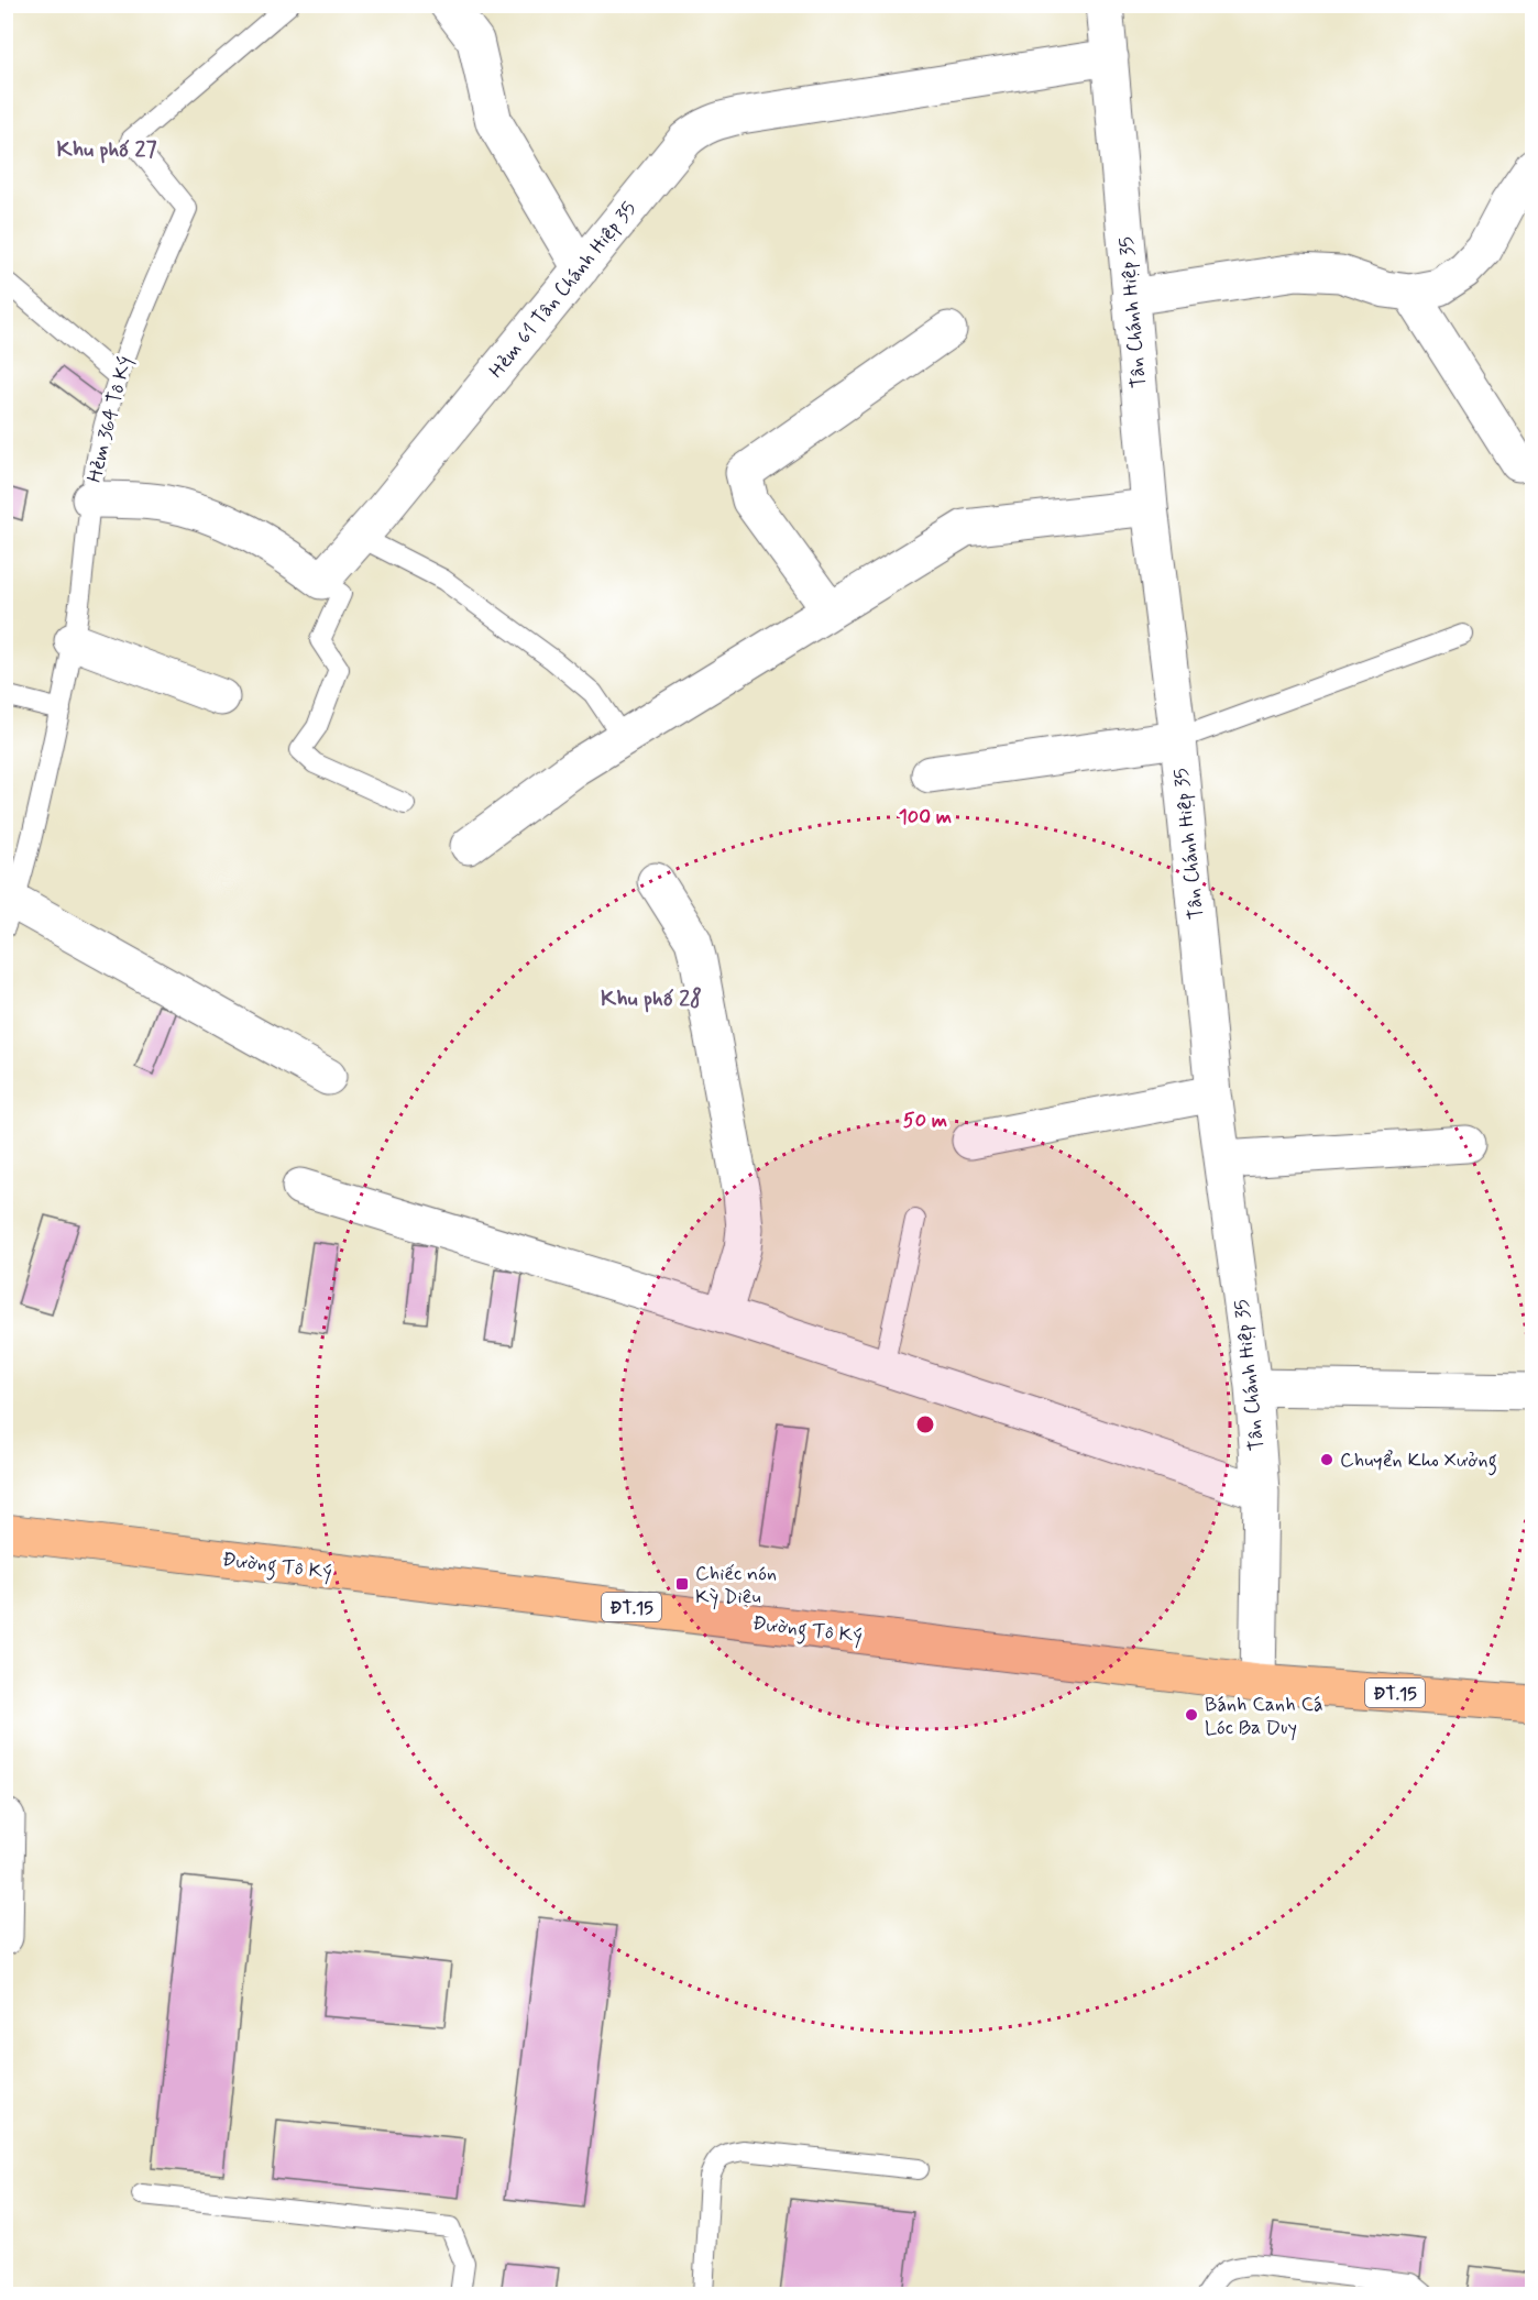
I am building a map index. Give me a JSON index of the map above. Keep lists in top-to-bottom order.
{
  "streets": {
    "main road": ["Đường Tô Ký", "ĐT.15"],
    "street": ["Hẻm 61 Tân Chánh Hiệp 35", "Tân Chánh Hiệp 35"],
    "lane": ["Hẻm 364 Tô Ký"]
  },
  "crossings": [
    ["Hẻm 61 Tân Chánh Hiệp 35", "Tân Chánh Hiệp 35"],
    ["Tân Chánh Hiệp 35", "Đường Tô Ký"]
  ],
  "districts": ["Khu phố 27", "Khu phố 28"],
  "places": {
    "other": ["Chuyển Kho Xưởng", "Bánh Canh Cá Lóc Ba Duy"],
    "transit": ["Chiếc nón Kỳ Diệu"]
  },
  "rings": ["100 m", "50 m"]
}
